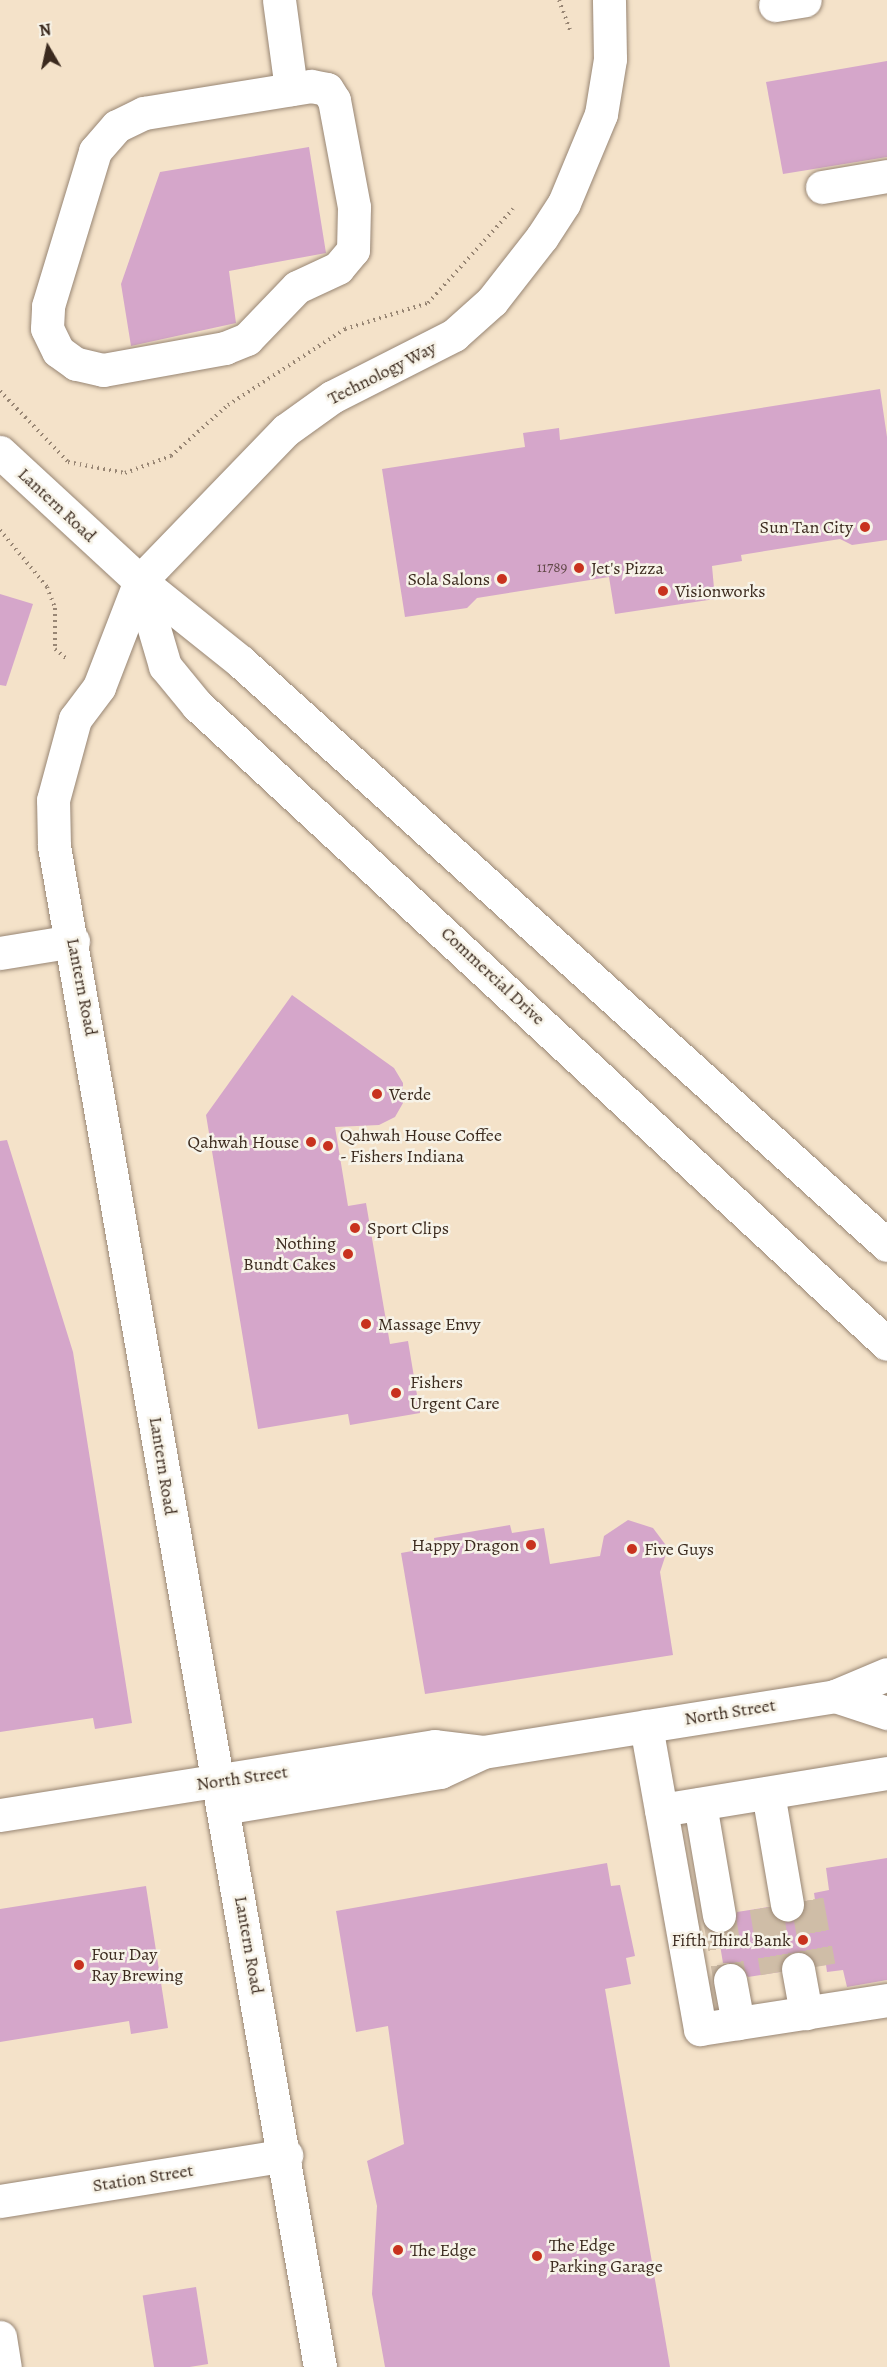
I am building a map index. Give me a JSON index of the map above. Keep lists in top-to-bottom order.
{
  "streets": {
    "street": [
      "Technology Way",
      "Lantern Road",
      "Commercial Drive",
      "North Street",
      "Station Street"
    ]
  },
  "crossings": [
    ["Technology Way", "Lantern Road"],
    ["Technology Way", "Commercial Drive"],
    ["Lantern Road", "Commercial Drive"],
    ["Lantern Road", "North Street"],
    ["Lantern Road", "Station Street"]
  ],
  "places": [
    "Sun Tan City",
    "Jet's Pizza",
    "Sola Salons",
    "Visionworks",
    "Verde",
    "Qahwah House",
    "Qahwah House Coffee - Fishers Indiana",
    "Sport Clips",
    "Nothing Bundt Cakes",
    "Massage Envy",
    "Fishers Urgent Care",
    "Happy Dragon",
    "Five Guys",
    "Fifth Third Bank",
    "Four Day Ray Brewing",
    "The Edge",
    "The Edge Parking Garage"
  ],
  "house_numbers": ["11789"],
  "north": "top"
}
